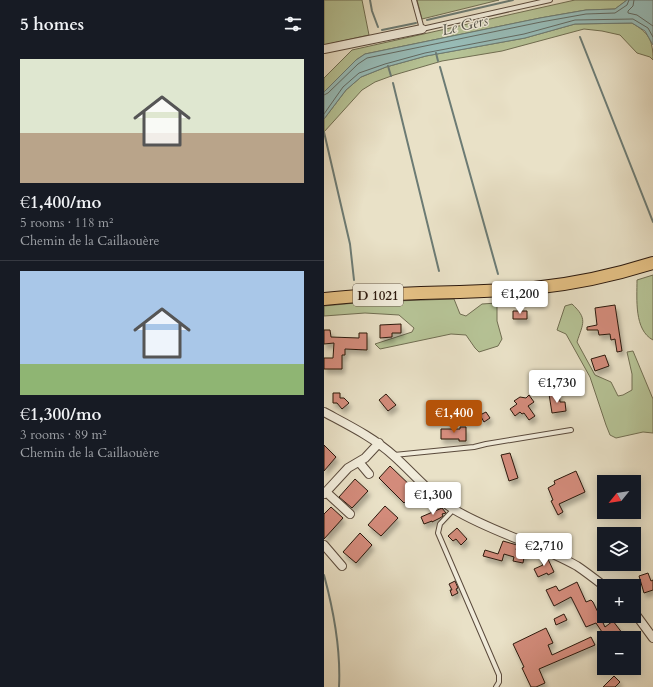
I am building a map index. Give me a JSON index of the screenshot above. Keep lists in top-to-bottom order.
{
  "streets": {
    "main road": ["D 1021"]
  },
  "water": ["Le Gers"],
  "north": "bottom left",
  "page": {
    "heading": "5 homes",
    "list": [
      {
        "name": "€1,400/mo",
        "note": "5 rooms · 118 m² · Chemin de la Caillaouère"
      },
      {
        "name": "€1,300/mo",
        "note": "3 rooms · 89 m² · Chemin de la Caillaouère"
      }
    ],
    "price": [
      "€1,200",
      "€1,730",
      "€1,400",
      "€1,300",
      "€2,710"
    ],
    "map_buttons": ["+", "−"]
  }
}
